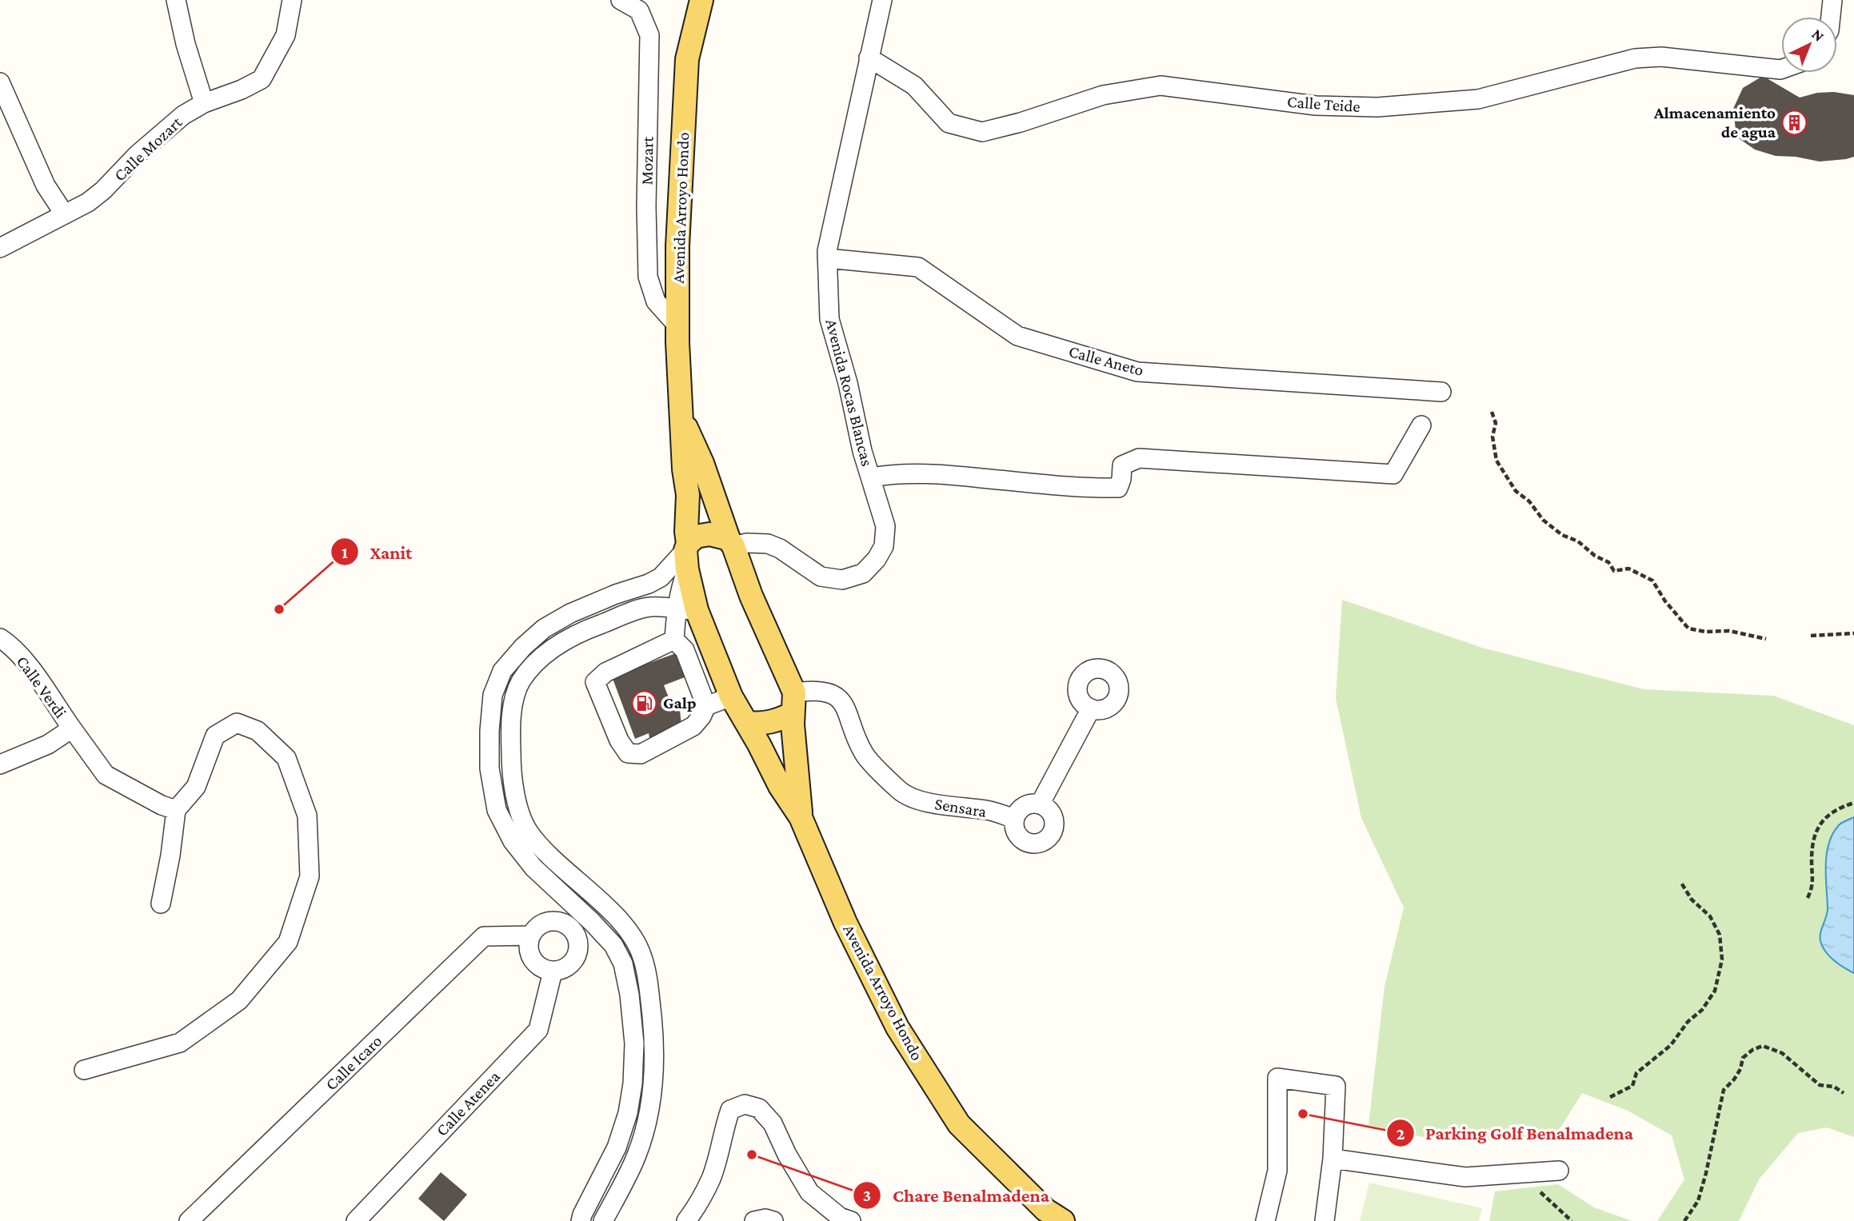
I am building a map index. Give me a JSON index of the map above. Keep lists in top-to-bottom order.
{
  "streets": {
    "main road": ["Avenida Arroyo Hondo"],
    "street": [
      "Calle Teide",
      "Calle Mozart",
      "Mozart",
      "Calle Aneto",
      "Avenida Rocas Blancas",
      "Calle Verdi",
      "Sensara",
      "Calle Icaro",
      "Calle Atenea"
    ]
  },
  "crossings": [
    ["Calle Teide", "Avenida Rocas Blancas"],
    ["Mozart", "Avenida Arroyo Hondo"],
    ["Avenida Arroyo Hondo", "Avenida Rocas Blancas"],
    ["Avenida Arroyo Hondo", "Sensara"],
    ["Calle Aneto", "Avenida Rocas Blancas"],
    ["Calle Icaro", "Calle Atenea"]
  ],
  "places": {
    "building": ["Almacenamiento de agua"],
    "other": ["Xanit", "Parking Golf Benalmadena", "Chare Benalmadena"],
    "fuel station": ["Galp"]
  },
  "north": "top right"
}
